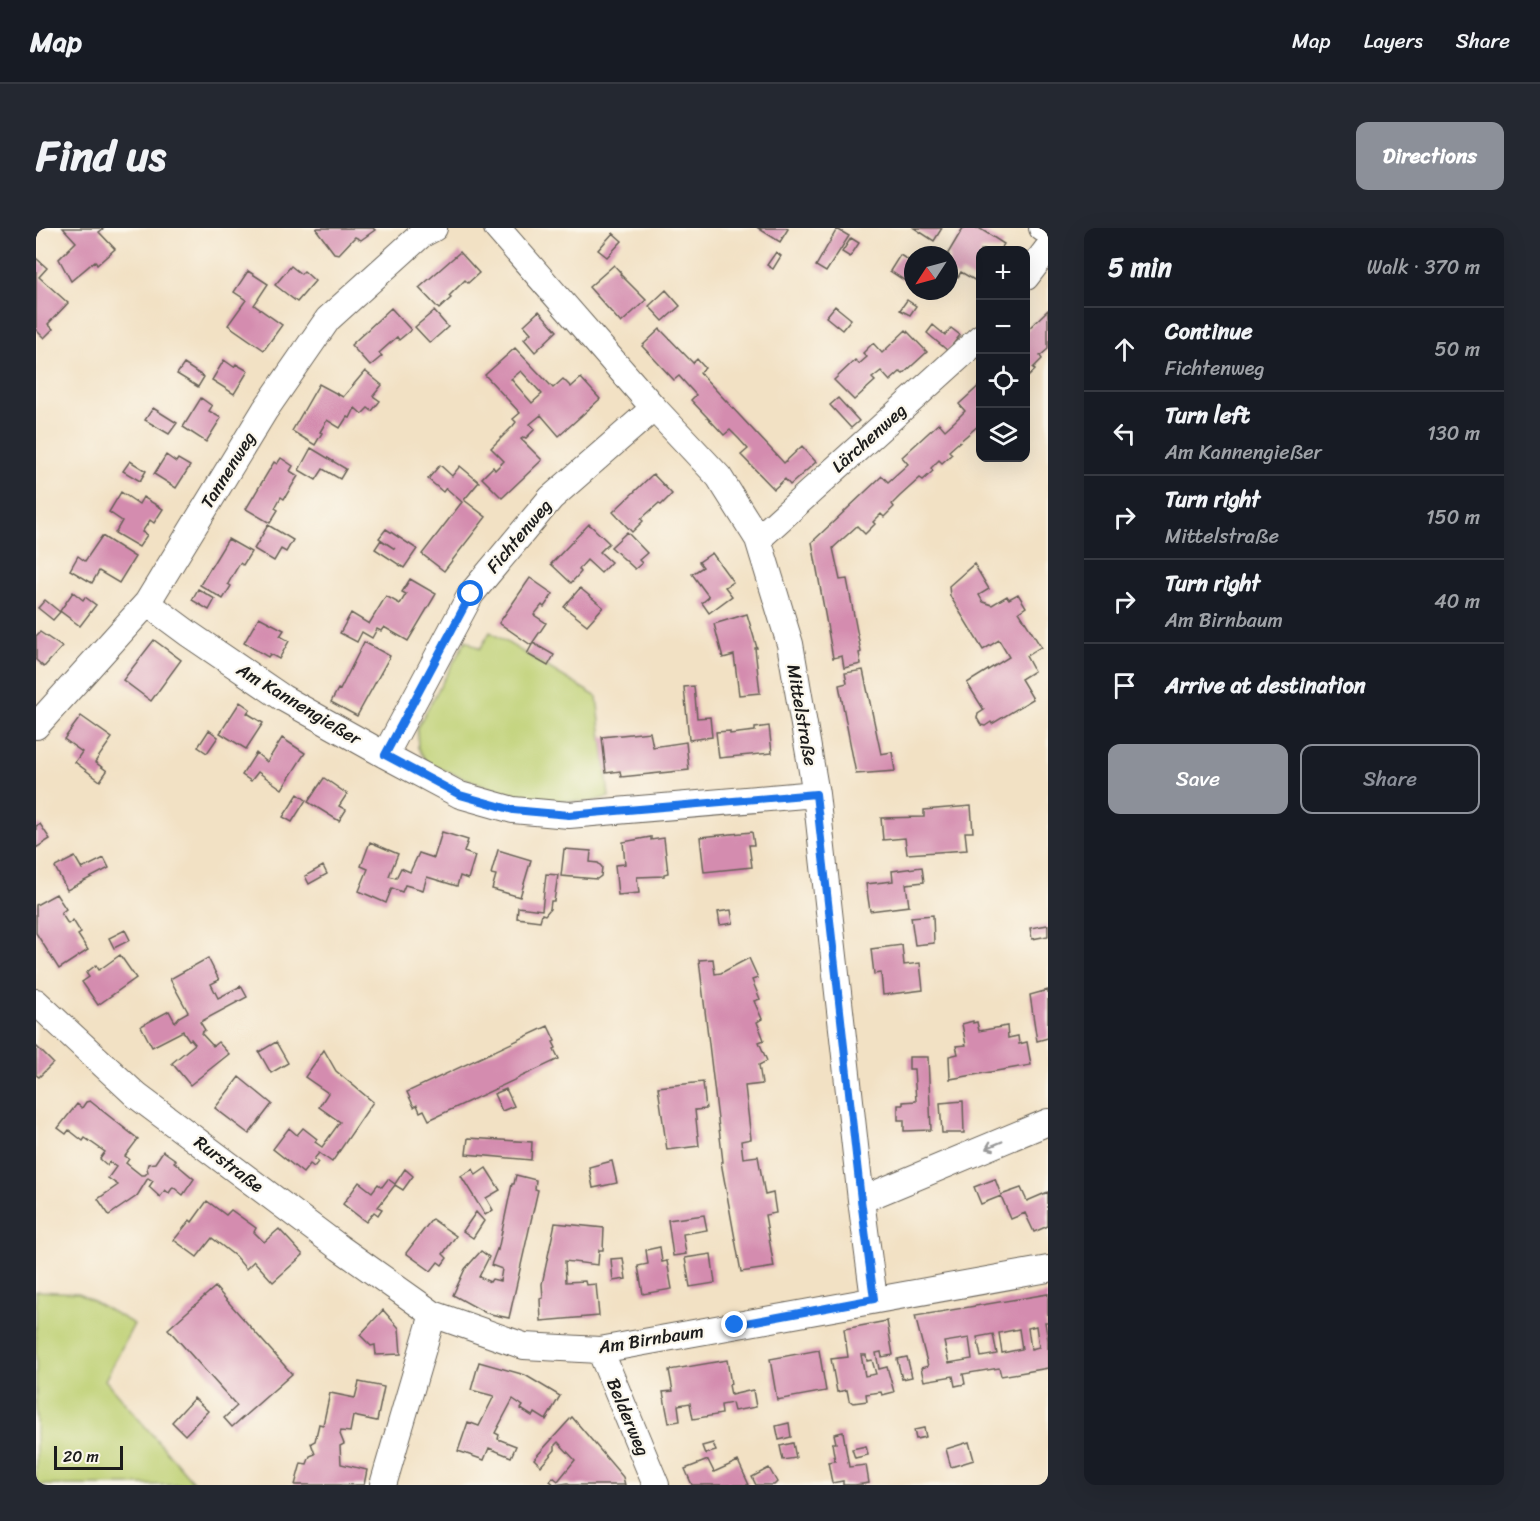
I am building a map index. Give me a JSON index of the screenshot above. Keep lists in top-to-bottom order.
{
  "streets": {
    "street": [
      "Lärchenweg",
      "Tannenweg",
      "Fichtenweg",
      "Am Kannengießer",
      "Mittelstraße",
      "Rurstraße",
      "Am Birnbaum",
      "Belderweg"
    ]
  },
  "crossings": [
    ["Lärchenweg", "Mittelstraße"],
    ["Tannenweg", "Am Kannengießer"],
    ["Fichtenweg", "Am Kannengießer"],
    ["Fichtenweg", "Mittelstraße"],
    ["Am Kannengießer", "Mittelstraße"],
    ["Mittelstraße", "Am Birnbaum"],
    ["Rurstraße", "Am Birnbaum"],
    ["Am Birnbaum", "Belderweg"]
  ],
  "scale_bar": "20 m",
  "north": "bottom left",
  "page": {
    "header": "Map",
    "nav": ["Map", "Layers", "Share"],
    "title": "Find us",
    "buttons": [
      "Directions",
      ["Save", "Share"]
    ],
    "heading": ["5 min", "Walk · 370 m"],
    "map_buttons": ["+", "−"],
    "list": [
      ["Continue", "Fichtenweg", "50 m"],
      ["Turn left", "Am Kannengießer", "130 m"],
      ["Turn right", "Mittelstraße", "150 m"],
      ["Turn right", "Am Birnbaum", "40 m"],
      "Arrive at destination"
    ],
    "scale": "20 m"
  }
}
